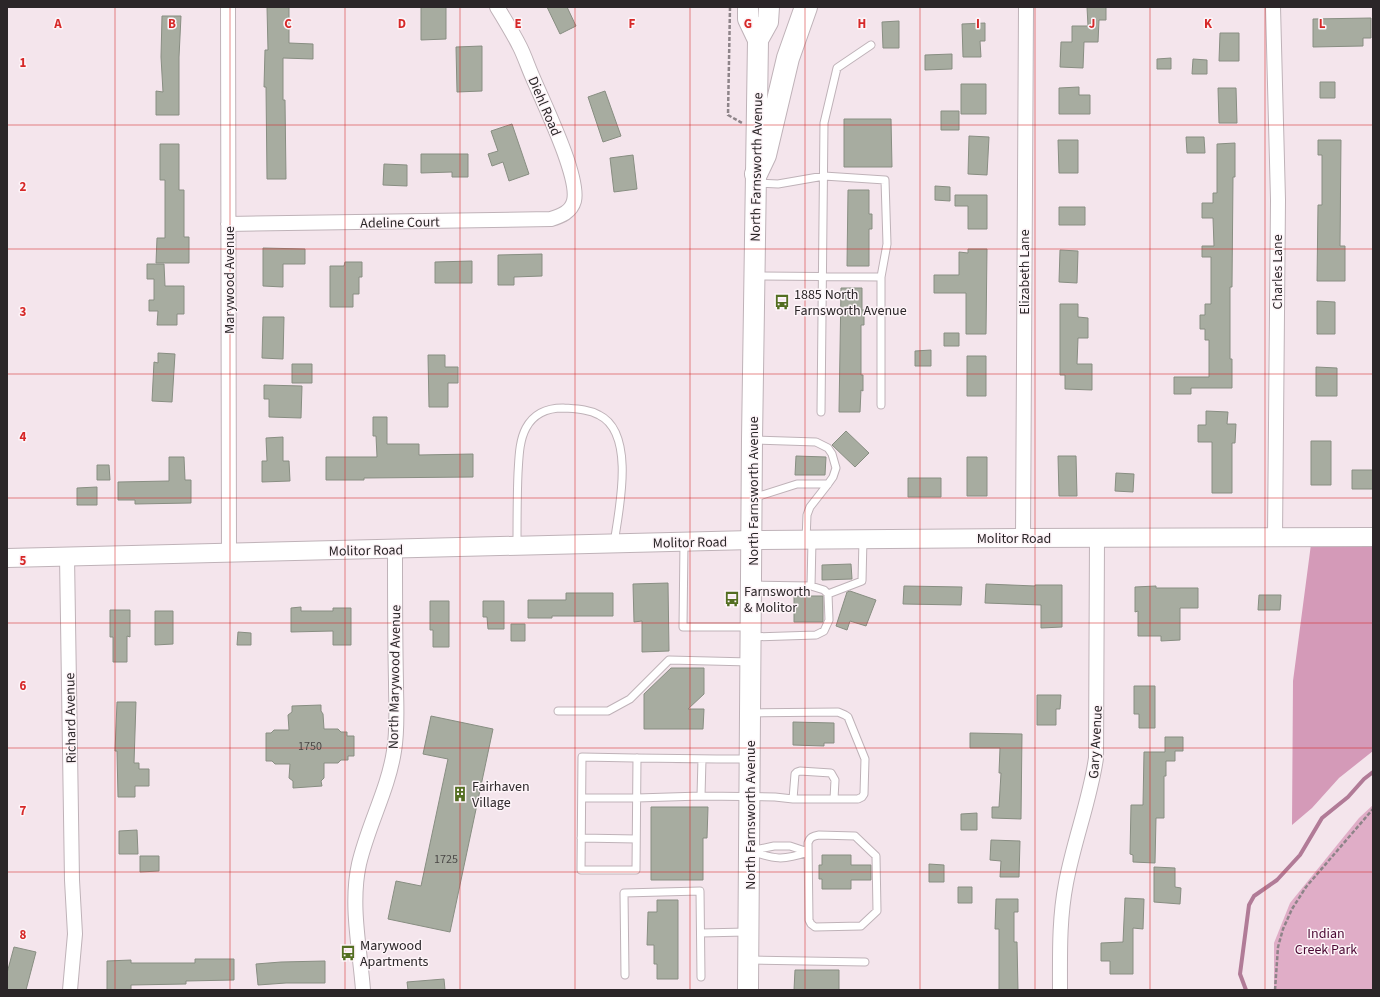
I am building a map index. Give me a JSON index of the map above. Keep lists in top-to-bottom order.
{
  "streets": {
    "main road": ["North Farnsworth Avenue"],
    "street": [
      "Diehl Road",
      "Adeline Court",
      "Elizabeth Lane",
      "Charles Lane",
      "Marywood Avenue",
      "Molitor Road",
      "North Marywood Avenue",
      "Richard Avenue",
      "Gary Avenue"
    ]
  },
  "crossings": [
    ["Diehl Road", "Adeline Court"],
    ["North Farnsworth Avenue", "Molitor Road"],
    ["Adeline Court", "Marywood Avenue"],
    ["Elizabeth Lane", "Molitor Road"],
    ["Charles Lane", "Molitor Road"],
    ["Marywood Avenue", "Molitor Road"],
    ["Molitor Road", "North Marywood Avenue"],
    ["Molitor Road", "Richard Avenue"],
    ["Molitor Road", "Gary Avenue"]
  ],
  "parks": ["Indian Creek Park"],
  "places": {
    "bus stop": ["1885 North Farnsworth Avenue", "Farnsworth & Molitor", "Marywood Apartments"],
    "building": ["Fairhaven Village"]
  },
  "house_numbers": ["1750", "1725"],
  "grid": {
    "columns": [
      "A",
      "B",
      "C",
      "D",
      "E",
      "F",
      "G",
      "H",
      "I",
      "J",
      "K",
      "L"
    ],
    "rows": [
      "1",
      "2",
      "3",
      "4",
      "5",
      "6",
      "7",
      "8"
    ]
  }
}
